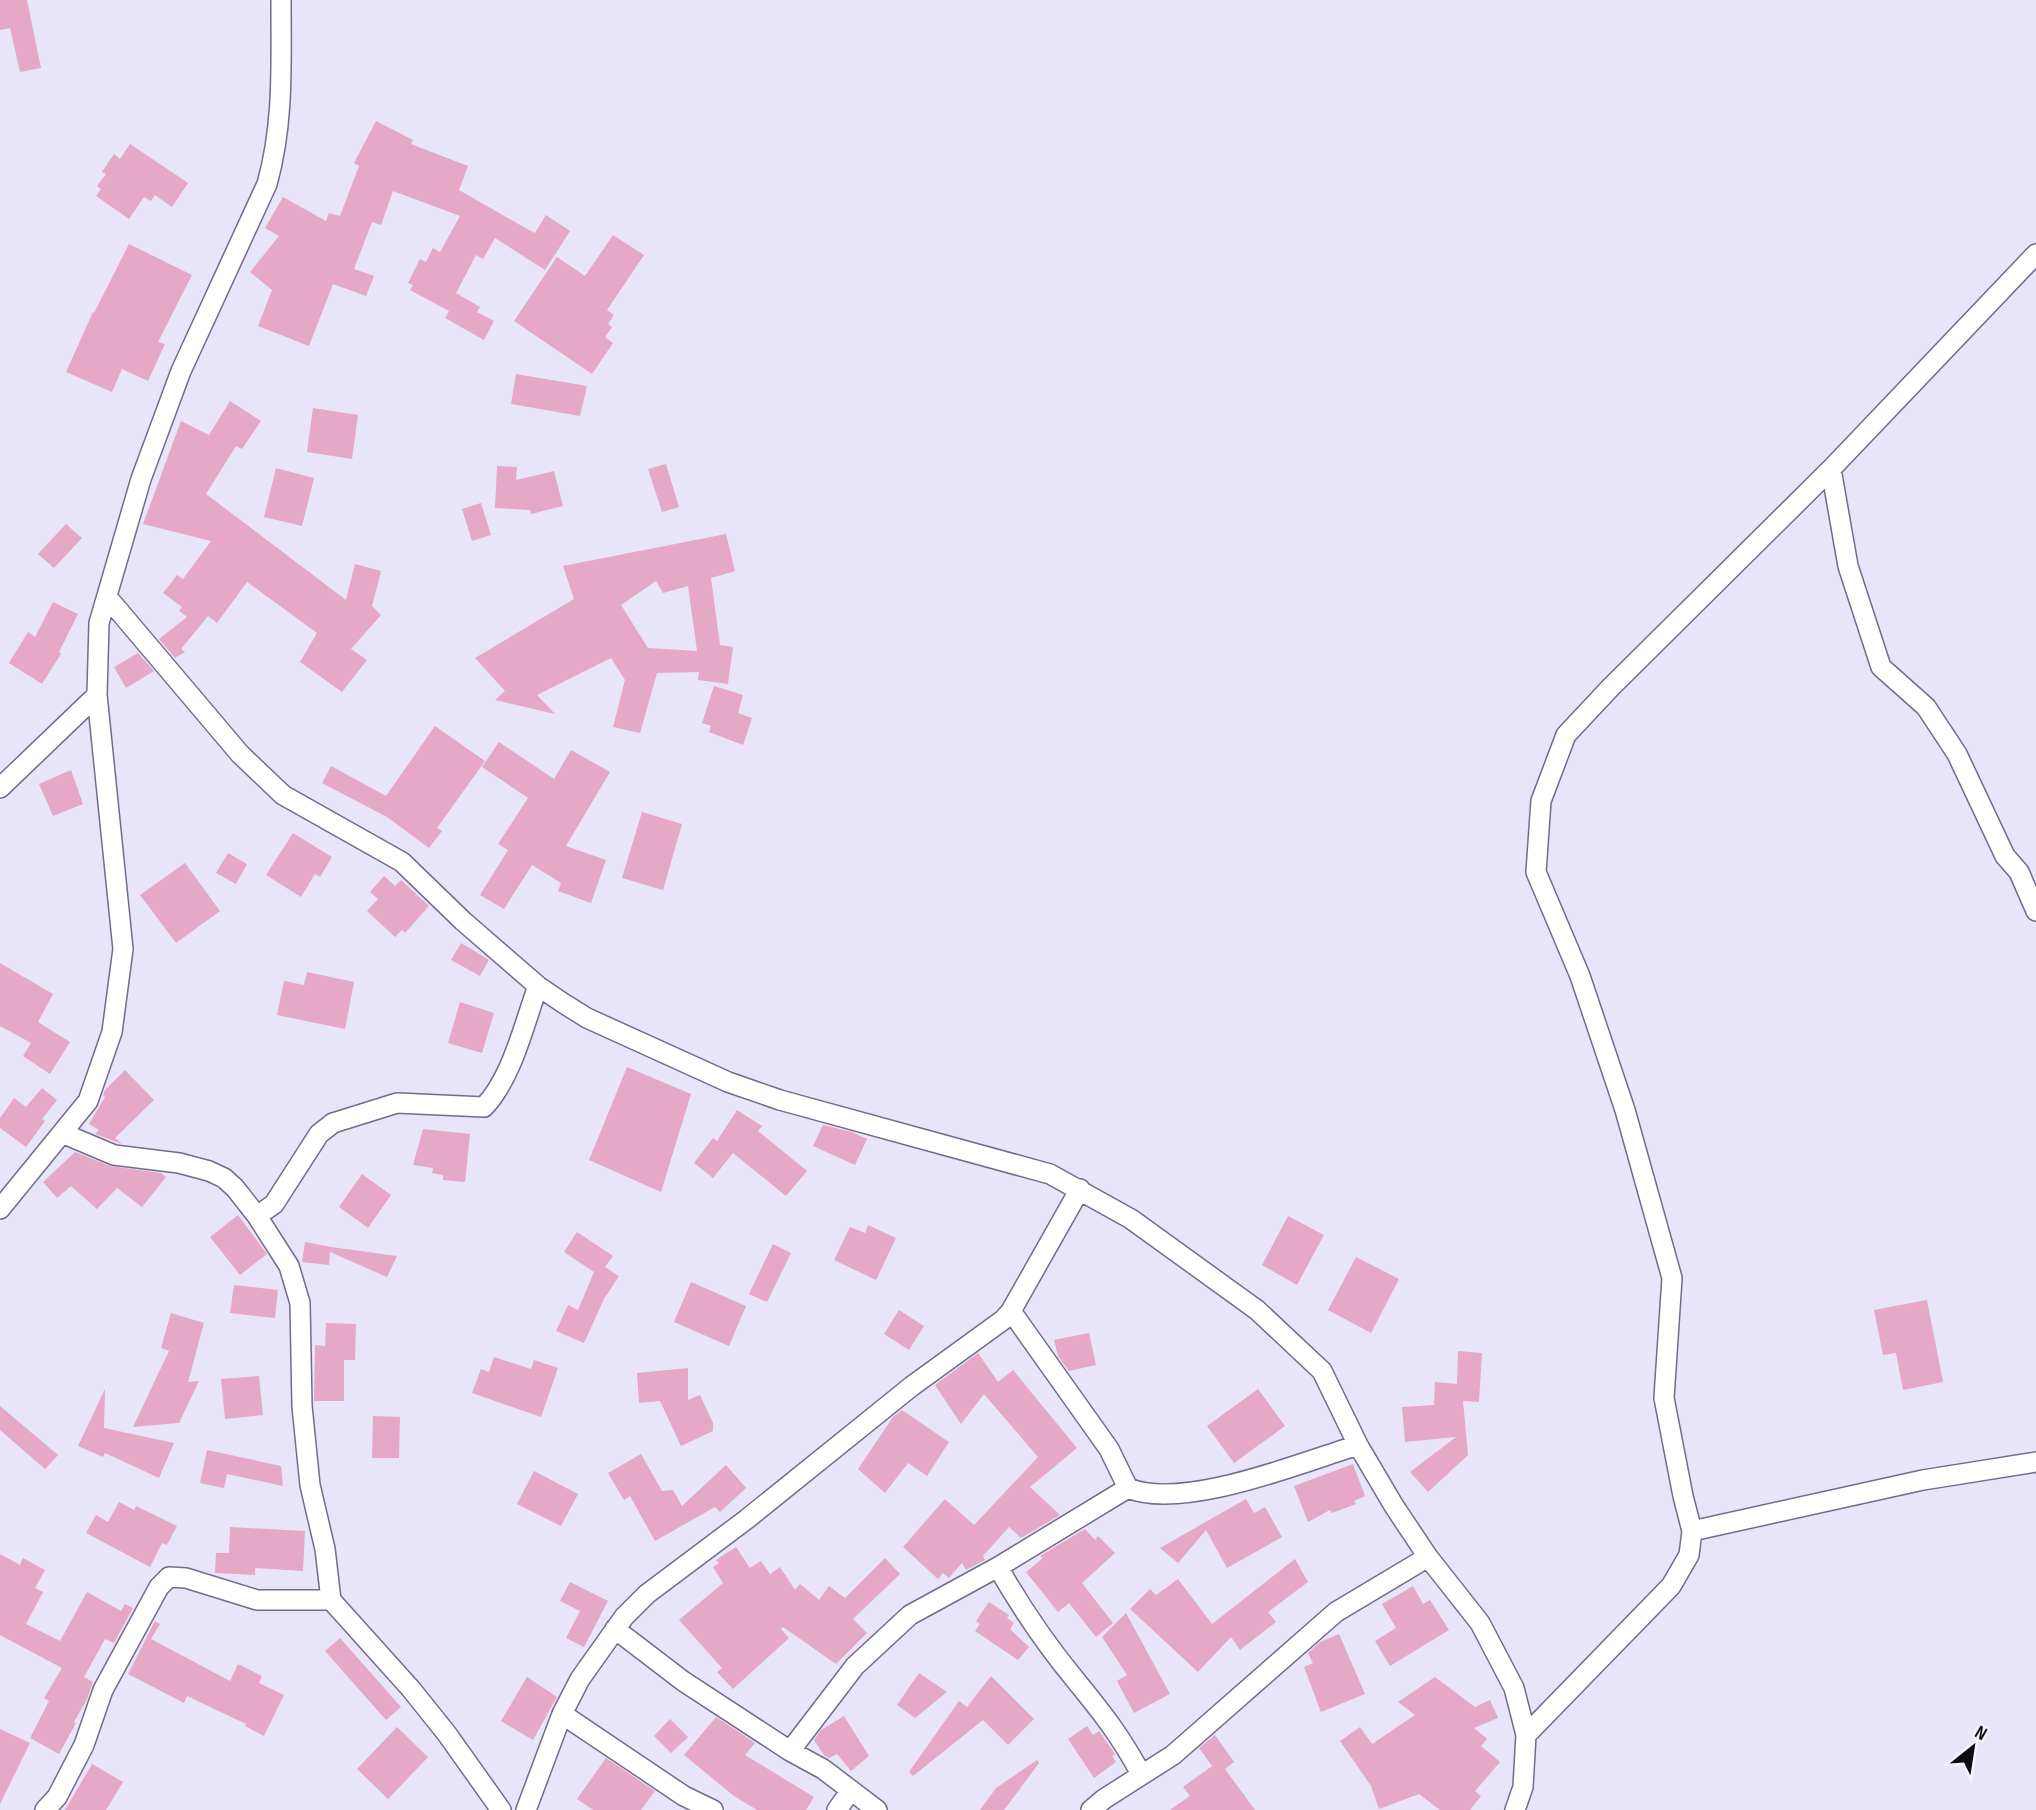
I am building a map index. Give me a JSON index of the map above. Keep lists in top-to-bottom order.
{
  "north": "top right"
}
